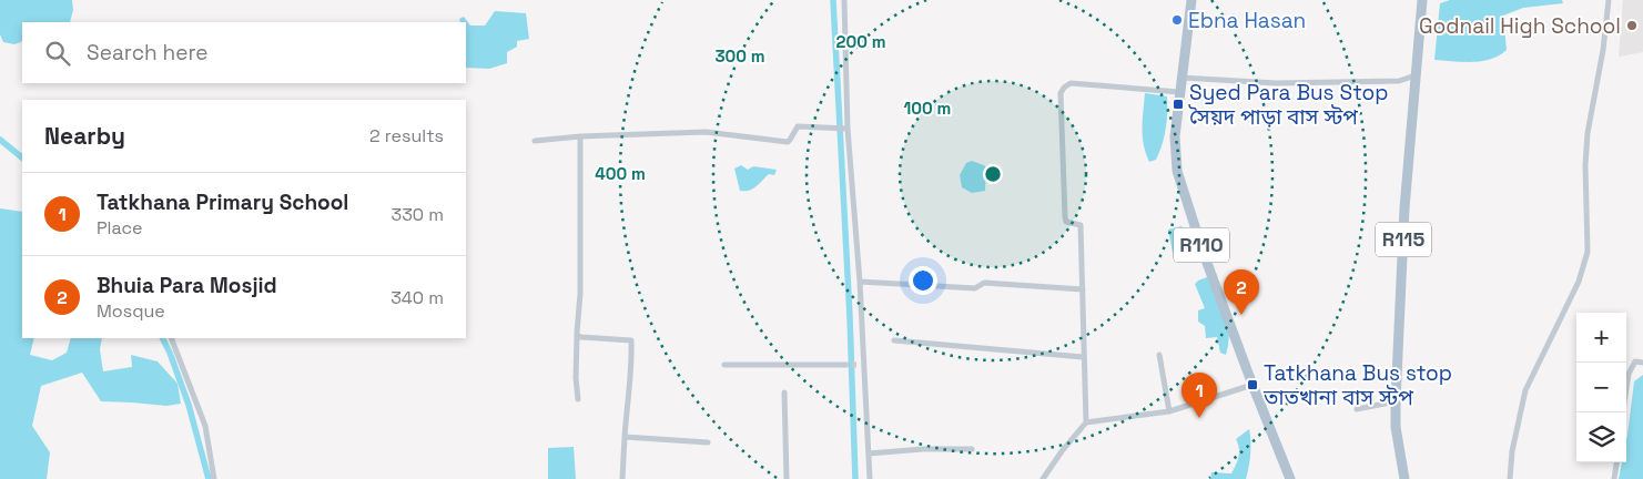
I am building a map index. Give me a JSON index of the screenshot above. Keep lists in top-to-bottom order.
{
  "streets": {
    "main road": ["R115", "R110"]
  },
  "places": {
    "other": ["Ebna Hasan", "Godnail High School"],
    "transit": ["Syed Para Bus Stop সৈয়দ পাড়া বাস স্টপ", "Tatkhana Bus stop তাতখানা বাস স্টপ"]
  },
  "page": {
    "search": "Search here",
    "heading": ["Nearby", "2 results"],
    "list": [
      {
        "mark": "1",
        "name": "Tatkhana Primary School",
        "note": "Place",
        "value": "330 m"
      },
      {
        "mark": "2",
        "name": "Bhuia Para Mosjid",
        "note": "Mosque",
        "value": "340 m"
      }
    ],
    "pins": ["2", "1"],
    "map_buttons": ["+", "−"]
  },
  "rings": [
    "200 m",
    "300 m",
    "100 m",
    "400 m"
  ]
}
